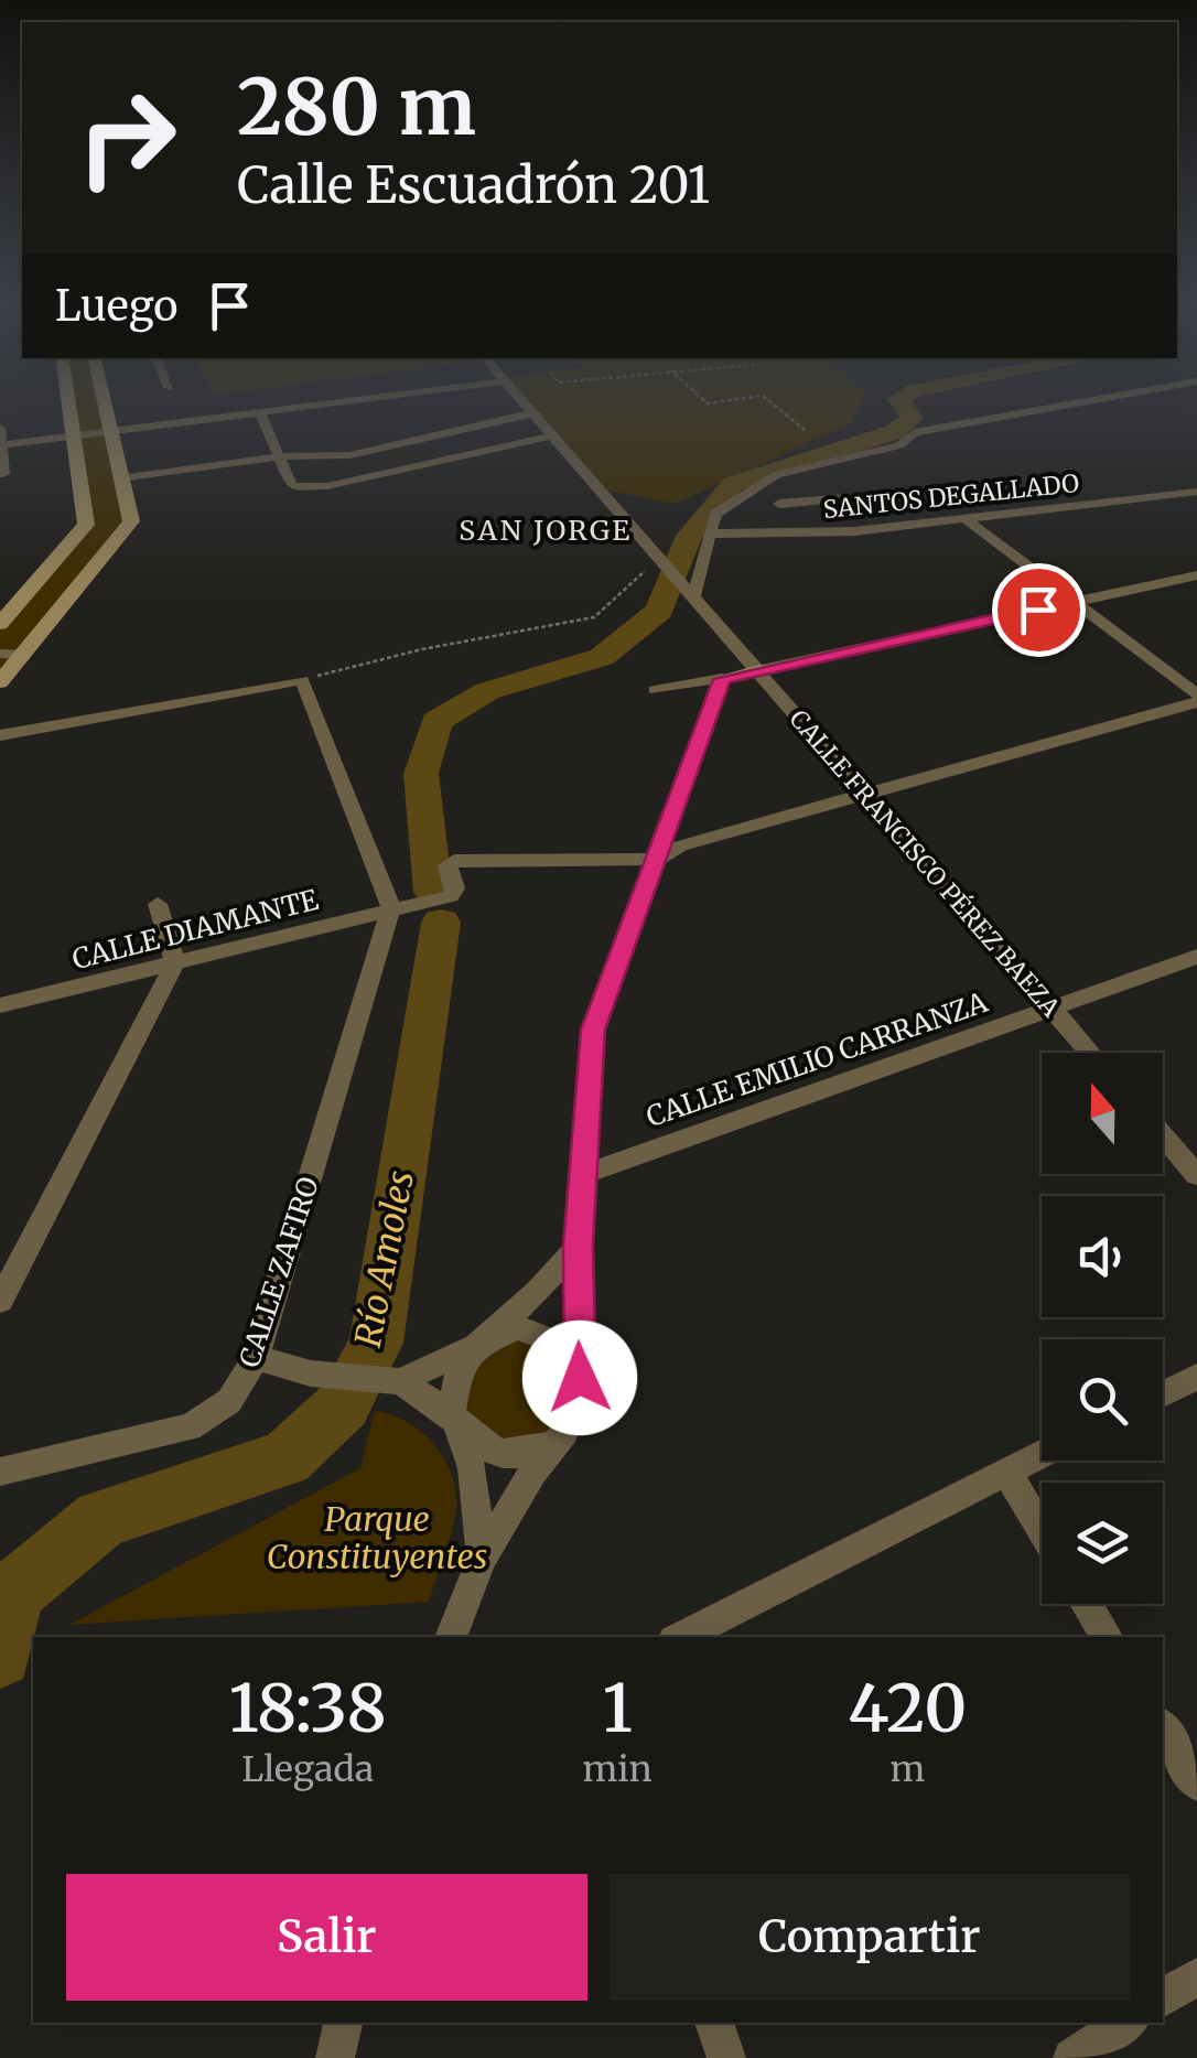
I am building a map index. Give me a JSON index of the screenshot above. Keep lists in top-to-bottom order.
{
  "streets": {
    "street": [
      "SANTOS DEGALLADO",
      "CALLE FRANCISCO PÉREZ BAEZA",
      "CALLE DIAMANTE",
      "CALLE EMILIO CARRANZA",
      "CALLE ZAFIRO"
    ]
  },
  "crossings": [
    ["CALLE FRANCISCO PÉREZ BAEZA", "CALLE EMILIO CARRANZA"],
    ["CALLE DIAMANTE", "CALLE ZAFIRO"]
  ],
  "districts": ["SAN JORGE"],
  "water": ["Río Amoles"],
  "parks": ["Parque Constituyentes"],
  "north": "top",
  "page": {
    "turn": ["280 m", "Calle Escuadrón 201"],
    "then": "Luego",
    "eta": [
      "18:38",
      "Llegada",
      "1",
      "min",
      "420",
      "m"
    ],
    "buttons": ["Salir", "Compartir"]
  }
}
